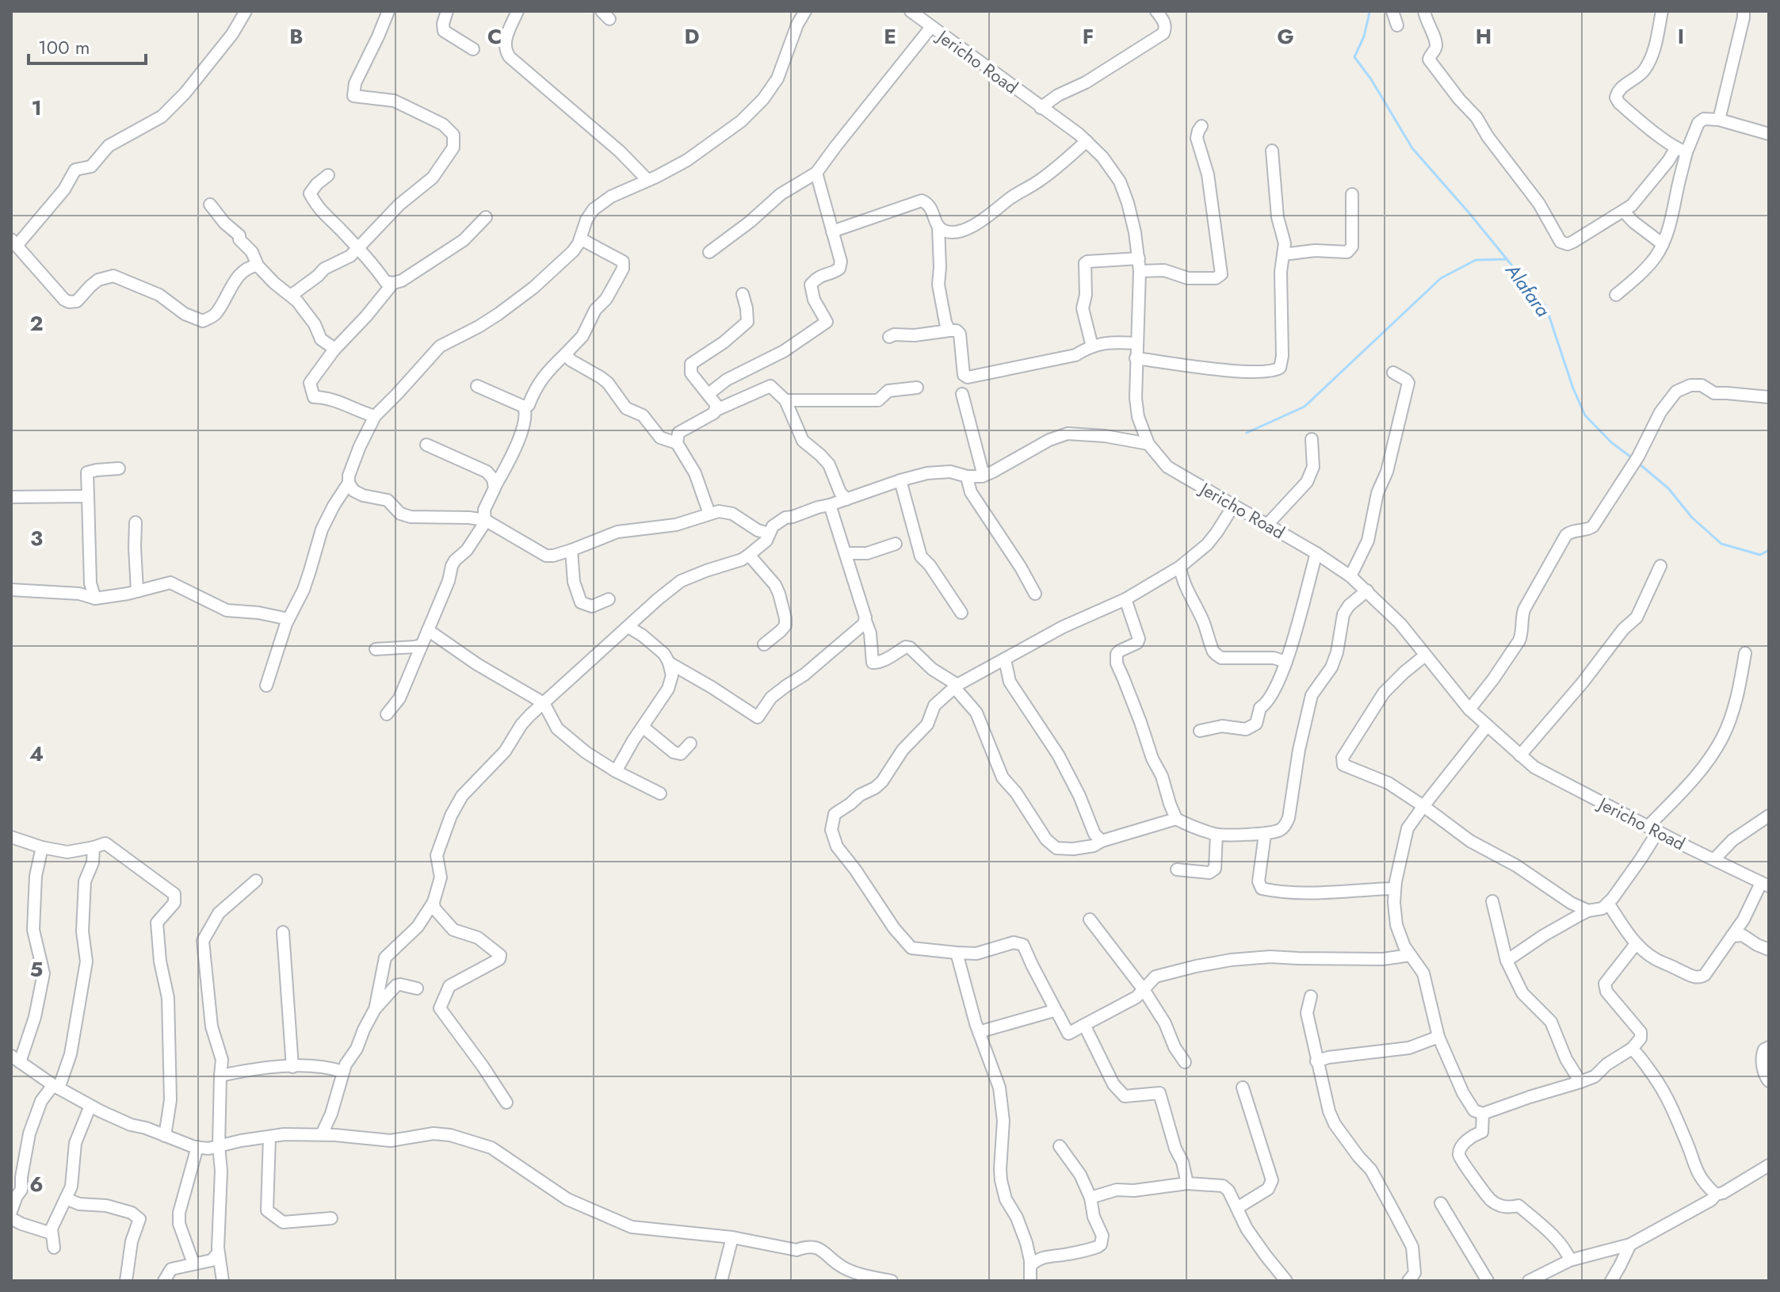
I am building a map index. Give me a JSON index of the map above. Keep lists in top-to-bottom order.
{
  "streets": {
    "street": ["Jericho Road"]
  },
  "water": ["Alafara"],
  "scale_bar": "100 m",
  "grid": {
    "columns": [
      "B",
      "C",
      "D",
      "E",
      "F",
      "G",
      "H",
      "I"
    ],
    "rows": [
      "1",
      "2",
      "3",
      "4",
      "5",
      "6"
    ]
  }
}
